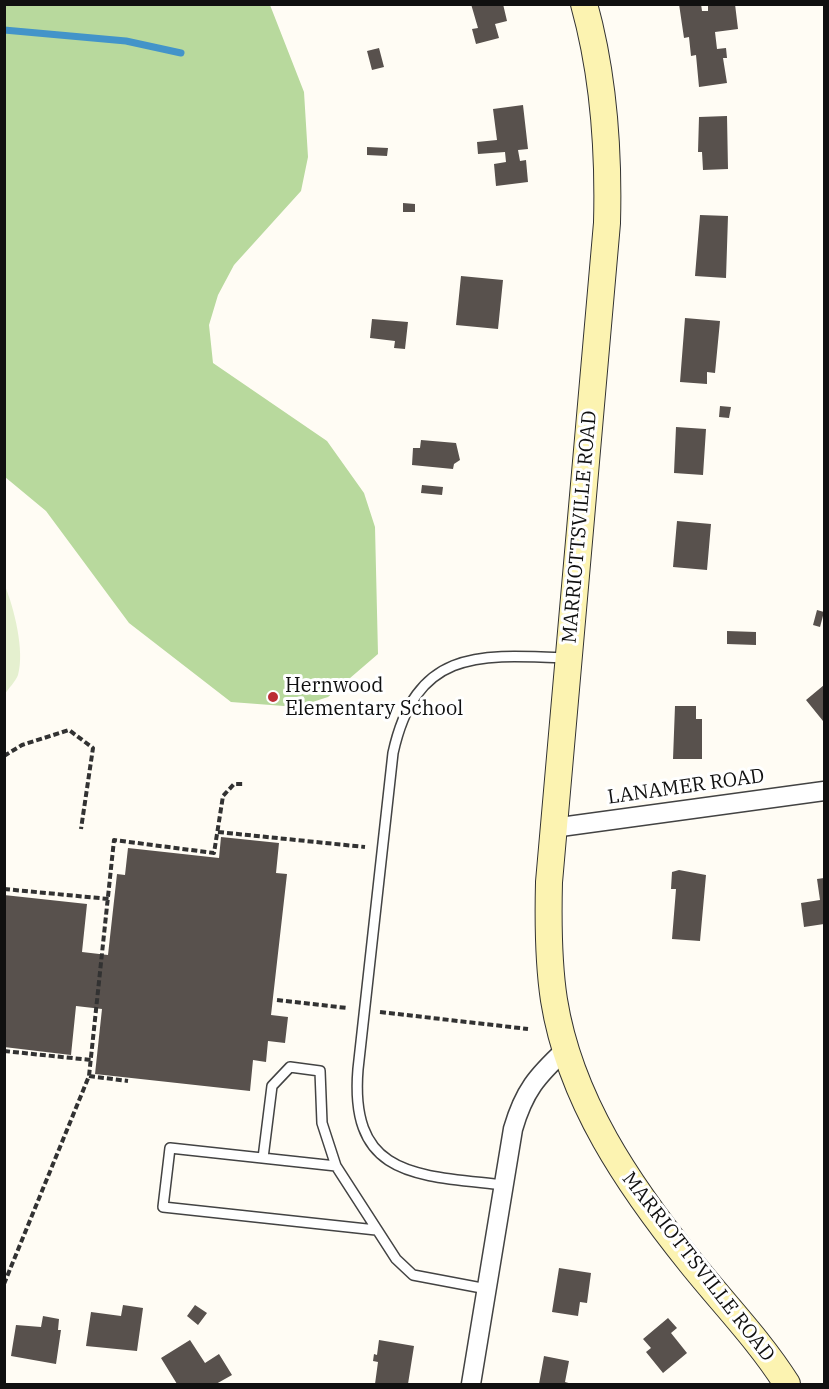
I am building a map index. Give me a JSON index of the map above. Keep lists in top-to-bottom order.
{
  "streets": {
    "main road": ["MARRIOTTSVILLE ROAD"],
    "street": ["LANAMER ROAD"]
  },
  "crossings": [
    ["MARRIOTTSVILLE ROAD", "LANAMER ROAD"]
  ],
  "places": ["Hernwood Elementary School"]
}
